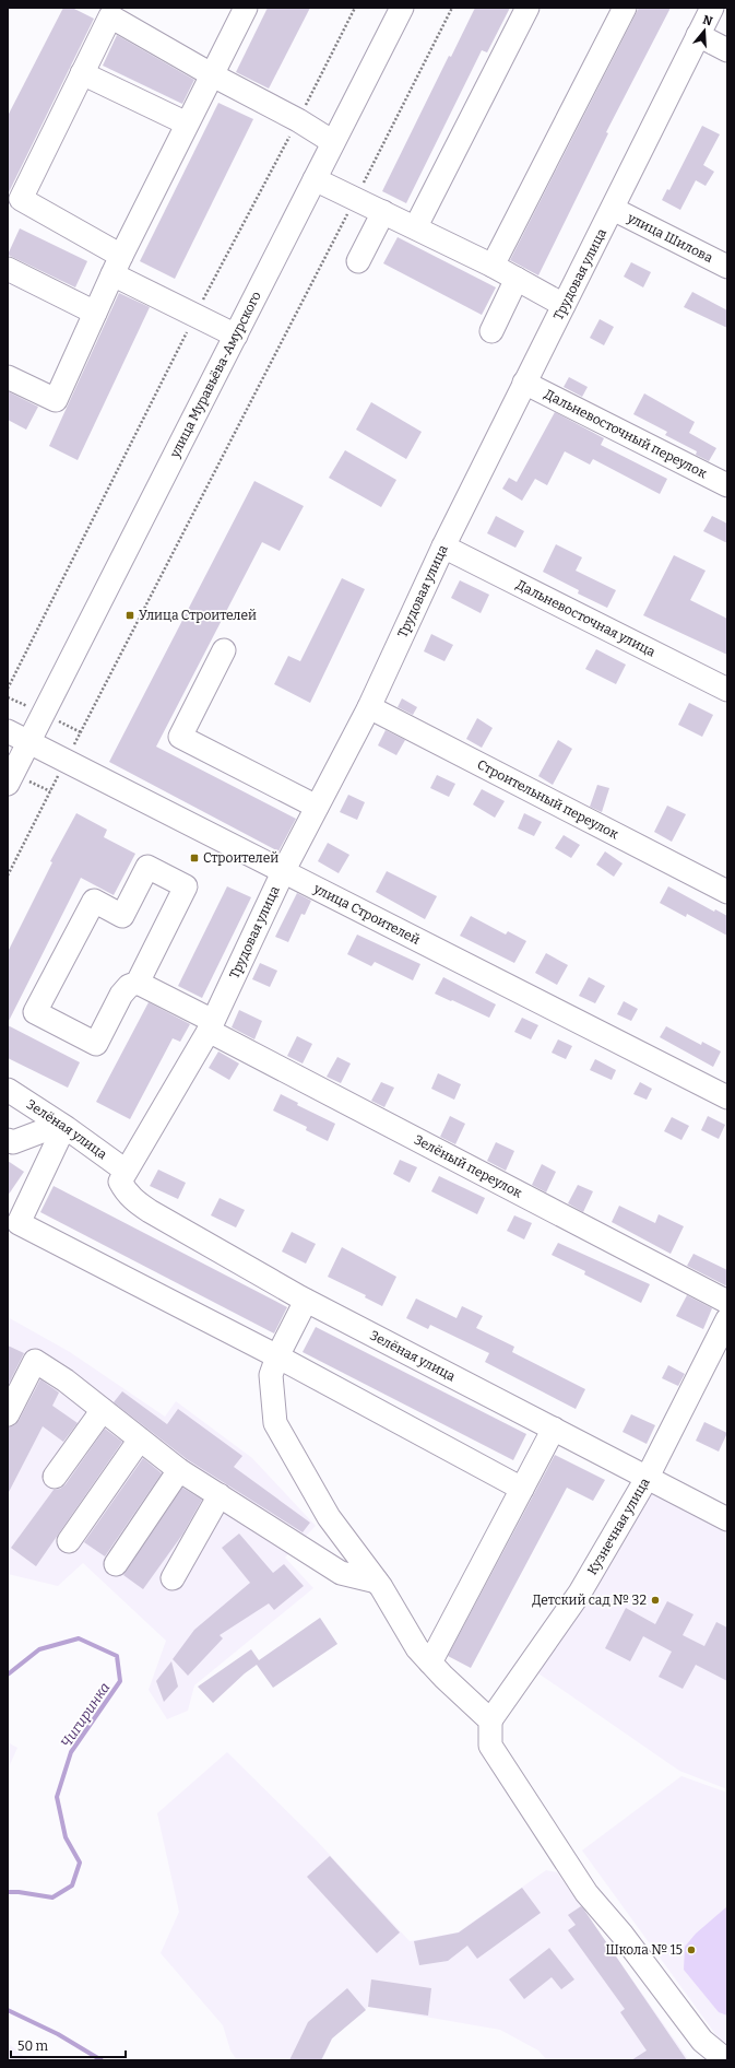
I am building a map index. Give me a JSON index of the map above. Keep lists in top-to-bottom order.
{
  "streets": {
    "street": [
      "улица Шилова",
      "Трудовая улица",
      "улица Муравьёва-Амурского",
      "Дальневосточный переулок",
      "Дальневосточная улица",
      "Строительный переулок",
      "улица Строителей",
      "Зелёная улица",
      "Зелёный переулок",
      "Кузнечная улица"
    ]
  },
  "crossings": [
    ["улица Шилова", "Трудовая улица"],
    ["Трудовая улица", "Дальневосточный переулок"],
    ["Трудовая улица", "Дальневосточная улица"],
    ["Трудовая улица", "Строительный переулок"],
    ["Трудовая улица", "улица Строителей"],
    ["Трудовая улица", "Зелёная улица"],
    ["Трудовая улица", "Зелёный переулок"],
    ["улица Муравьёва-Амурского", "улица Строителей"],
    ["Зелёная улица", "Кузнечная улица"]
  ],
  "water": ["Чигиринка"],
  "places": {
    "transit": ["Улица Строителей", "Строителей"],
    "other": ["Детский сад № 32", "Школа № 15"]
  },
  "scale_bar": "50 m",
  "north": "top"
}
